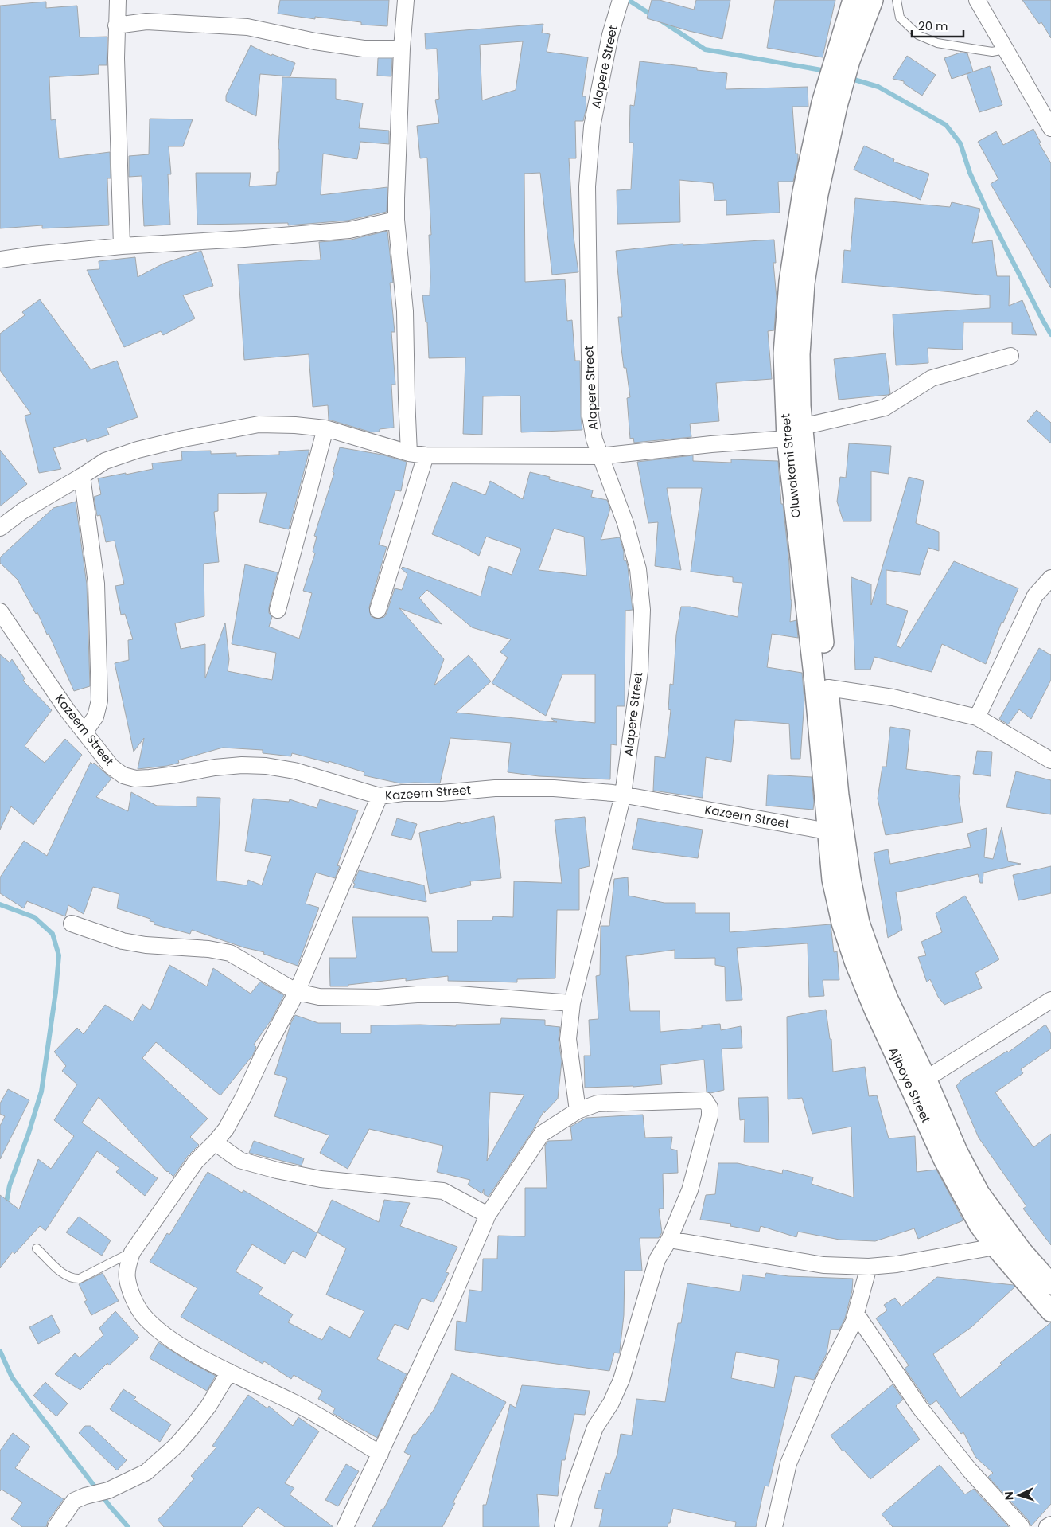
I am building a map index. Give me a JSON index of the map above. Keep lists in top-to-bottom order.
{
  "streets": {
    "street": [
      "Alapere Street",
      "Oluwakemi Street",
      "Kazeem Street",
      "Ajiboye Street"
    ]
  },
  "crossings": [
    ["Alapere Street", "Kazeem Street"],
    ["Oluwakemi Street", "Kazeem Street"],
    ["Oluwakemi Street", "Ajiboye Street"],
    ["Kazeem Street", "Ajiboye Street"]
  ],
  "scale_bar": "20 m",
  "north": "left"
}
